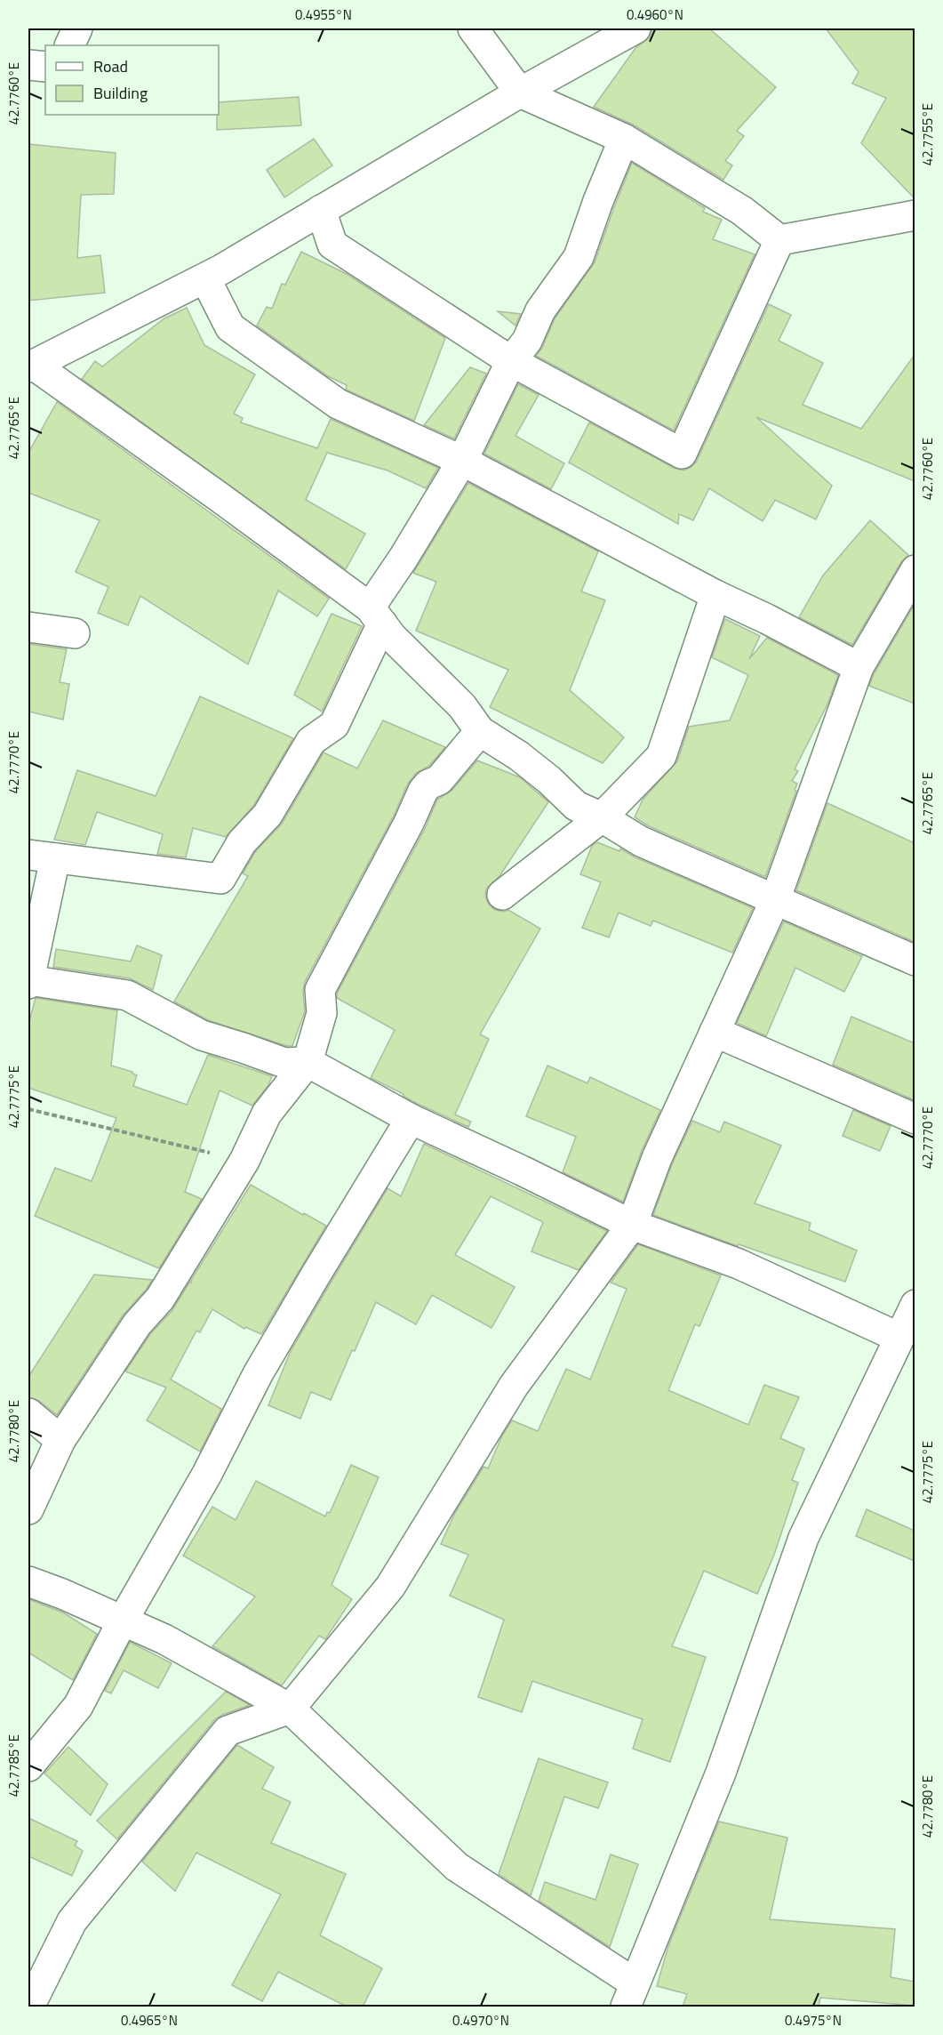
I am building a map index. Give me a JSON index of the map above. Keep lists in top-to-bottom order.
{
  "legend": ["Road", "Building"],
  "coordinates": [
    "0.4955°N",
    "0.4960°N",
    "42.7760°E",
    "42.7755°E",
    "42.7765°E",
    "42.7770°E",
    "42.7775°E",
    "42.7780°E",
    "42.7785°E",
    "0.4965°N",
    "0.4970°N",
    "0.4975°N"
  ]
}
